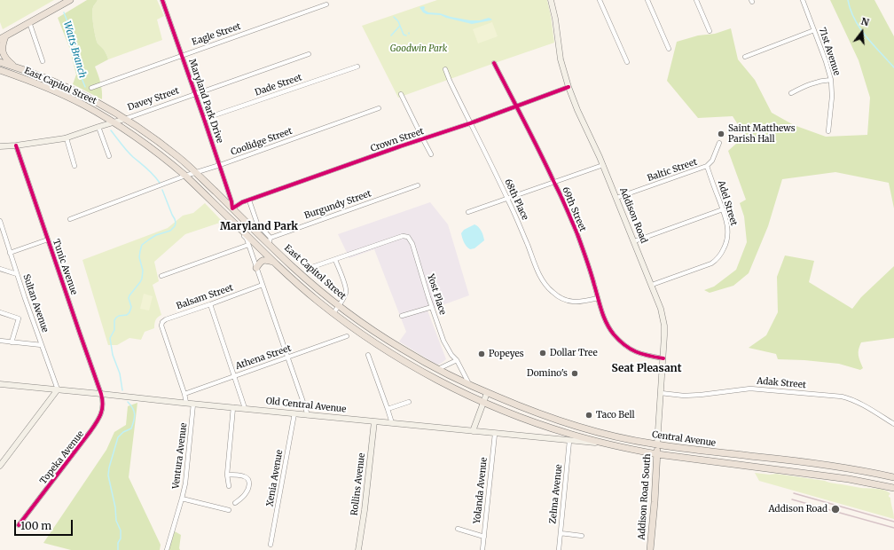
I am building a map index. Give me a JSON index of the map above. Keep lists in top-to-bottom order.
{
  "streets": {
    "main road": [
      "East Capitol Street",
      "Davey Street",
      "Addison Road",
      "Old Central Avenue",
      "Central Avenue",
      "Rollins Avenue",
      "Addison Road South"
    ],
    "street": [
      "Eagle Street",
      "71st Avenue",
      "Dade Street",
      "Maryland Park Drive",
      "Crown Street",
      "Coolidge Street",
      "Baltic Street",
      "68th Place",
      "Adel Street",
      "Burgundy Street",
      "69th Street",
      "Tunic Avenue",
      "Yost Place",
      "Balsam Street",
      "Sultan Avenue",
      "Athena Street",
      "Adak Street",
      "Ventura Avenue",
      "Topeka Avenue",
      "Xenia Avenue",
      "Yolanda Avenue",
      "Zelma Avenue"
    ]
  },
  "crossings": [
    ["Eagle Street", "Maryland Park Drive"],
    ["Dade Street", "Maryland Park Drive"],
    ["East Capitol Street", "Davey Street"],
    ["East Capitol Street", "Maryland Park Drive"],
    ["East Capitol Street", "Crown Street"],
    ["East Capitol Street", "Coolidge Street"],
    ["East Capitol Street", "Burgundy Street"],
    ["East Capitol Street", "Yost Place"],
    ["East Capitol Street", "Central Avenue"],
    ["Davey Street", "Maryland Park Drive"],
    ["Davey Street", "Tunic Avenue"],
    ["Maryland Park Drive", "Crown Street"],
    ["Maryland Park Drive", "Coolidge Street"],
    ["Crown Street", "68th Place"],
    ["Crown Street", "69th Street"],
    ["Crown Street", "Addison Road"],
    ["Baltic Street", "Adel Street"],
    ["Baltic Street", "Addison Road"],
    ["68th Place", "69th Street"],
    ["Adel Street", "Addison Road"],
    ["69th Street", "Addison Road"],
    ["Addison Road", "Adak Street"],
    ["Addison Road", "Central Avenue"],
    ["Addison Road", "Addison Road South"],
    ["Tunic Avenue", "Old Central Avenue"],
    ["Tunic Avenue", "Topeka Avenue"],
    ["Balsam Street", "Athena Street"],
    ["Sultan Avenue", "Old Central Avenue"],
    ["Old Central Avenue", "Central Avenue"],
    ["Old Central Avenue", "Ventura Avenue"],
    ["Old Central Avenue", "Topeka Avenue"],
    ["Old Central Avenue", "Xenia Avenue"],
    ["Old Central Avenue", "Rollins Avenue"],
    ["Old Central Avenue", "Yolanda Avenue"],
    ["Old Central Avenue", "Zelma Avenue"],
    ["Central Avenue", "Addison Road South"]
  ],
  "districts": ["Maryland Park", "Seat Pleasant"],
  "water": ["Watts Branch"],
  "parks": ["Goodwin Park"],
  "places": [
    "Saint Matthews Parish Hall",
    "Dollar Tree",
    "Popeyes",
    "Domino's",
    "Taco Bell",
    "Addison Road"
  ],
  "scale_bar": "100 m",
  "north": "top"
}
